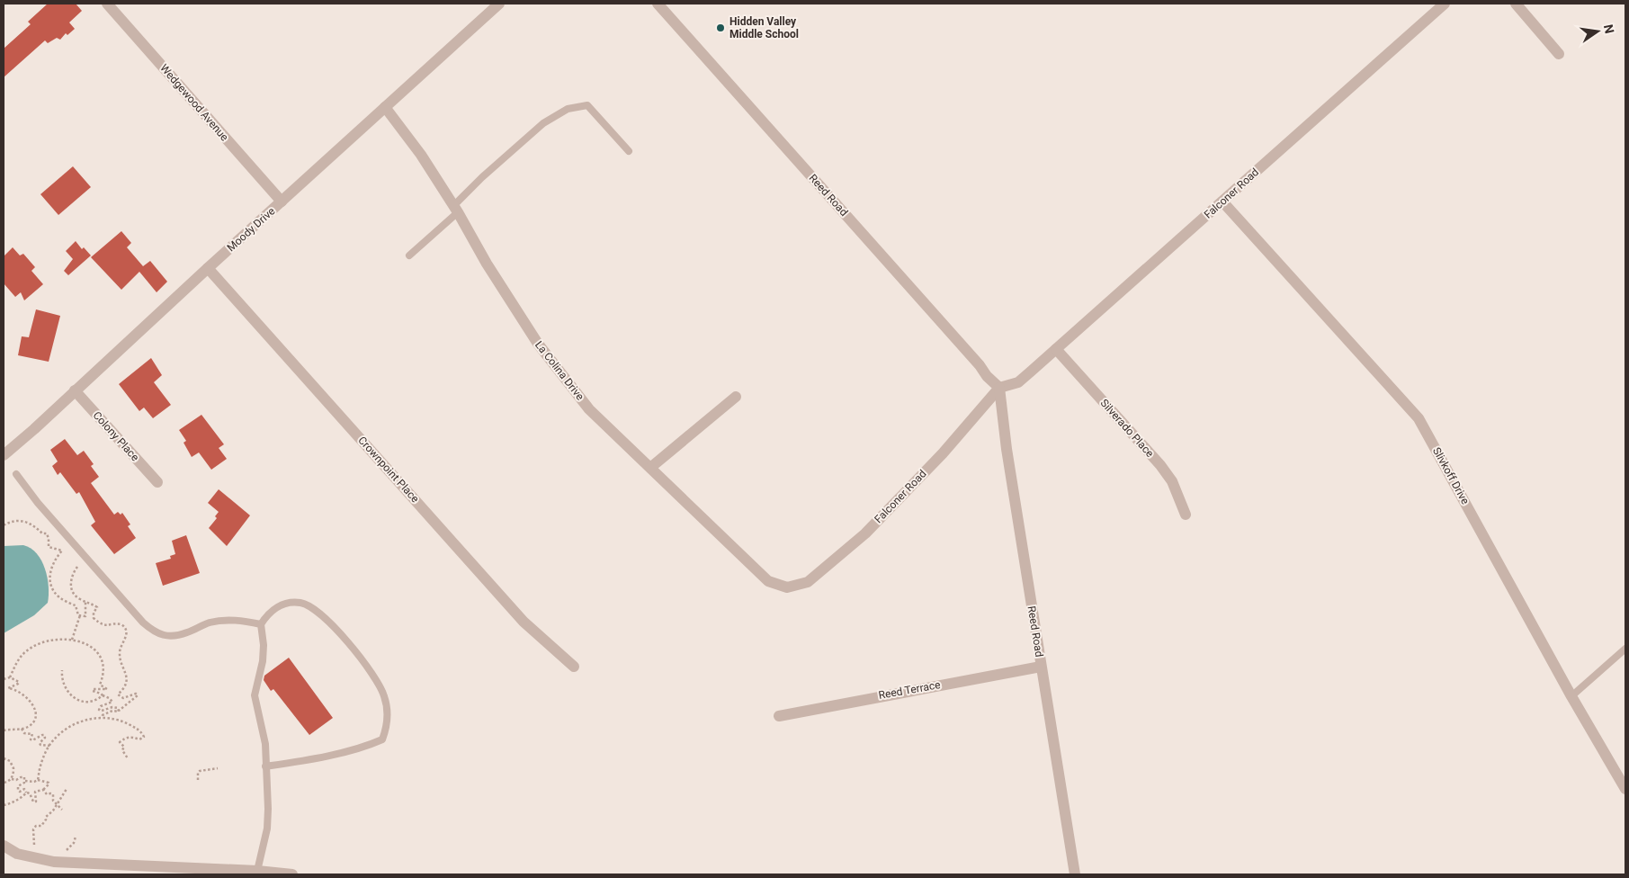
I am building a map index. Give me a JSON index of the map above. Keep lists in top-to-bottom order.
{
  "streets": {
    "street": [
      "Wedgewood Avenue",
      "Falconer Road",
      "Reed Road",
      "Moody Drive",
      "La Colina Drive",
      "Silverado Place",
      "Colony Place",
      "Crownpoint Place",
      "Slivkoff Drive",
      "Reed Terrace"
    ]
  },
  "crossings": [
    ["Wedgewood Avenue", "Moody Drive"],
    ["Falconer Road", "Reed Road"],
    ["Falconer Road", "La Colina Drive"],
    ["Falconer Road", "Silverado Place"],
    ["Falconer Road", "Slivkoff Drive"],
    ["Reed Road", "Reed Terrace"],
    ["Moody Drive", "La Colina Drive"],
    ["Moody Drive", "Colony Place"],
    ["Moody Drive", "Crownpoint Place"]
  ],
  "places": ["Hidden Valley Middle School"],
  "north": "right"
}
